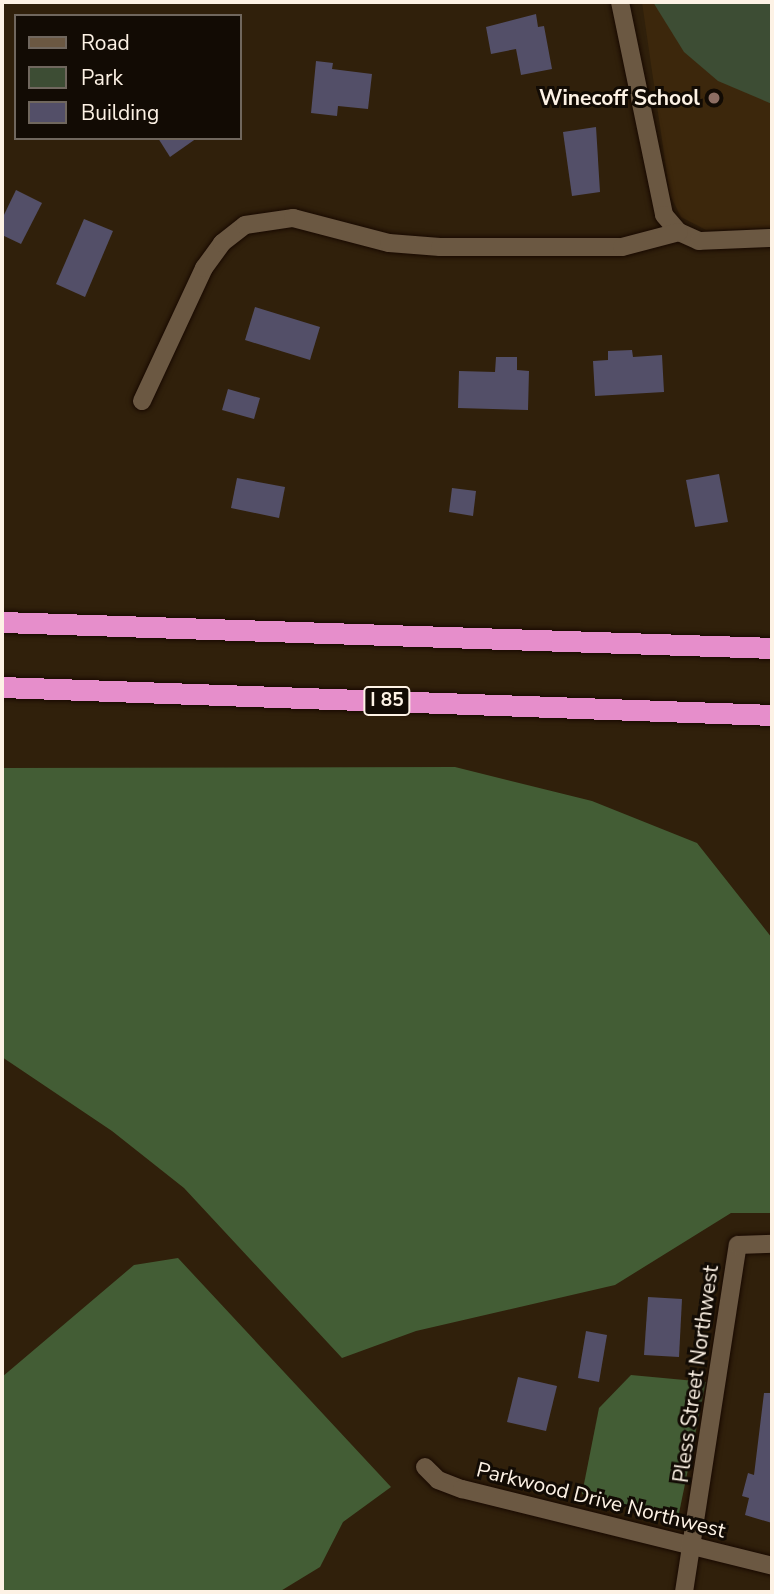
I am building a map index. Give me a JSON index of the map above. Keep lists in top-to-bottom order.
{
  "streets": {
    "highway": ["I 85"],
    "street": ["Pless Street Northwest", "Parkwood Drive Northwest"]
  },
  "crossings": [
    ["Pless Street Northwest", "Parkwood Drive Northwest"]
  ],
  "places": ["Winecoff School"],
  "legend": ["Road", "Park", "Building"]
}
